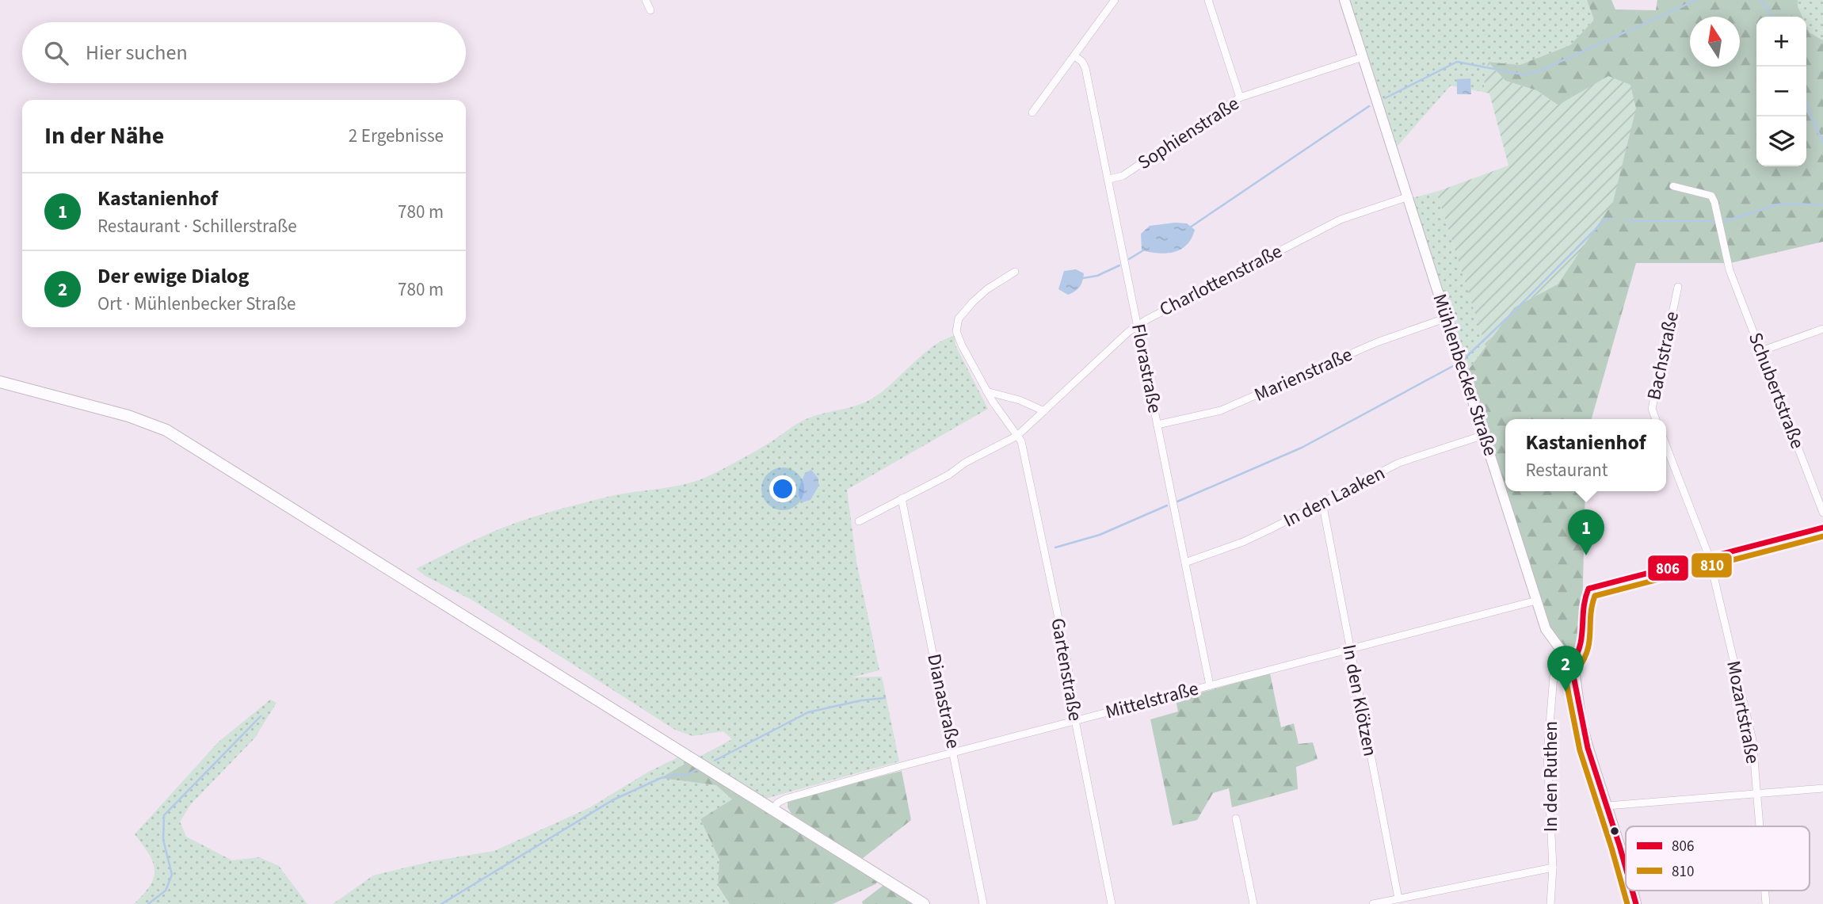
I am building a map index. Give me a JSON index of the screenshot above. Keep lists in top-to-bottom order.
{
  "streets": {
    "main road": ["Mühlenbecker Straße"],
    "street": [
      "Sophienstraße",
      "Charlottenstraße",
      "Bachstraße",
      "Florastraße",
      "Marienstraße",
      "Schubertstraße",
      "In den Laaken",
      "Gartenstraße",
      "Mittelstraße",
      "In den Klötzen",
      "Dianastraße",
      "Mozartstraße",
      "In den Ruthen"
    ]
  },
  "crossings": [
    ["Sophienstraße", "Florastraße"],
    ["Sophienstraße", "Mühlenbecker Straße"],
    ["Charlottenstraße", "Florastraße"],
    ["Charlottenstraße", "Mühlenbecker Straße"],
    ["Charlottenstraße", "Gartenstraße"],
    ["Charlottenstraße", "Dianastraße"],
    ["Florastraße", "Marienstraße"],
    ["Florastraße", "In den Laaken"],
    ["Florastraße", "Mittelstraße"],
    ["Marienstraße", "Mühlenbecker Straße"],
    ["Mühlenbecker Straße", "In den Laaken"],
    ["Mühlenbecker Straße", "Mittelstraße"],
    ["Mühlenbecker Straße", "In den Ruthen"],
    ["In den Laaken", "In den Klötzen"],
    ["Gartenstraße", "Mittelstraße"],
    ["Mittelstraße", "In den Klötzen"],
    ["Mittelstraße", "Dianastraße"]
  ],
  "lines": ["transit line 806", "transit line 810"],
  "legend": ["806", "810"],
  "north": "top",
  "page": {
    "map_buttons": ["+", "−"],
    "search": "Hier suchen",
    "heading": ["In der Nähe", "2 Ergebnisse"],
    "list": [
      {
        "mark": "1",
        "name": "Kastanienhof",
        "note": "Restaurant · Schillerstraße",
        "value": "780 m"
      },
      {
        "mark": "2",
        "name": "Der ewige Dialog",
        "note": "Ort · Mühlenbecker Straße",
        "value": "780 m"
      }
    ],
    "popup": ["Kastanienhof", "Restaurant"],
    "pins": ["1", "2"]
  }
}
